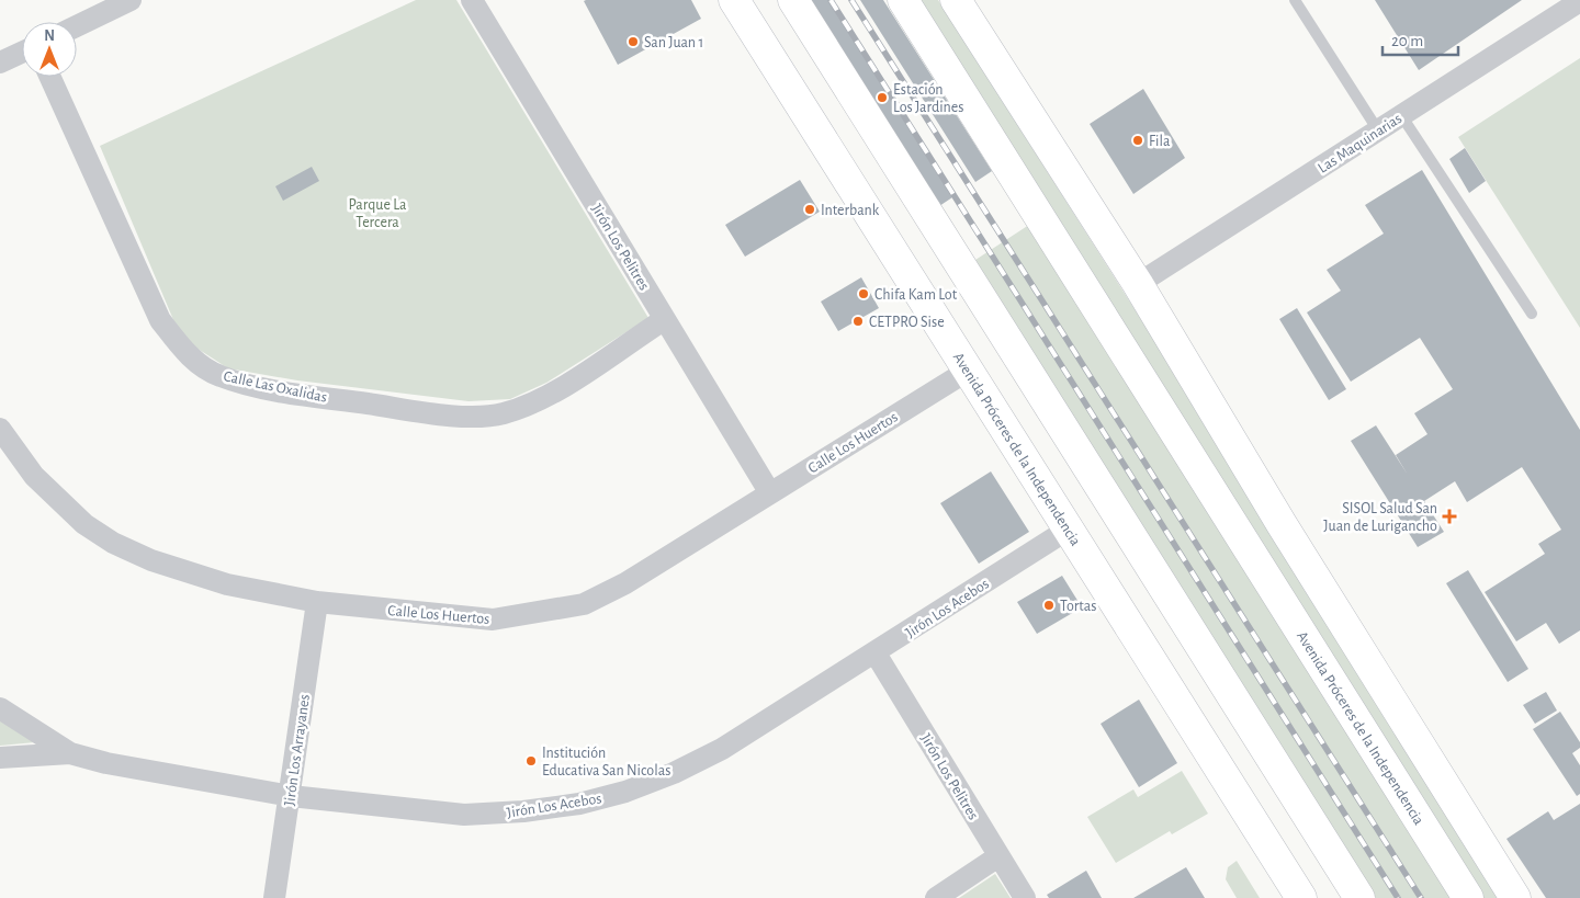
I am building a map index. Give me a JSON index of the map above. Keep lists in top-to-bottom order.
{
  "streets": {
    "main road": ["Avenida Próceres de la Independencia"],
    "street": [
      "Las Maquinarias",
      "Jirón Los Pelitres",
      "Calle Las Oxalidas",
      "Calle Los Huertos",
      "Jirón Los Acebos",
      "Jirón Los Arrayanes"
    ]
  },
  "crossings": [
    ["Jirón Los Pelitres", "Calle Las Oxalidas"],
    ["Jirón Los Pelitres", "Calle Los Huertos"],
    ["Jirón Los Pelitres", "Jirón Los Acebos"],
    ["Calle Los Huertos", "Avenida Próceres de la Independencia"],
    ["Calle Los Huertos", "Jirón Los Arrayanes"],
    ["Avenida Próceres de la Independencia", "Jirón Los Acebos"],
    ["Jirón Los Acebos", "Jirón Los Arrayanes"]
  ],
  "parks": ["Parque La Tercera"],
  "places": {
    "other": [
      "San Juan 1",
      "Estación Los Jardines",
      "Fila",
      "Interbank",
      "Chifa Kam Lot",
      "CETPRO Sise",
      "Tortas",
      "Institución Educativa San Nicolas"
    ],
    "health": ["SISOL Salud San Juan de Lurigancho"]
  },
  "scale_bar": "20 m",
  "north": "top"
}
